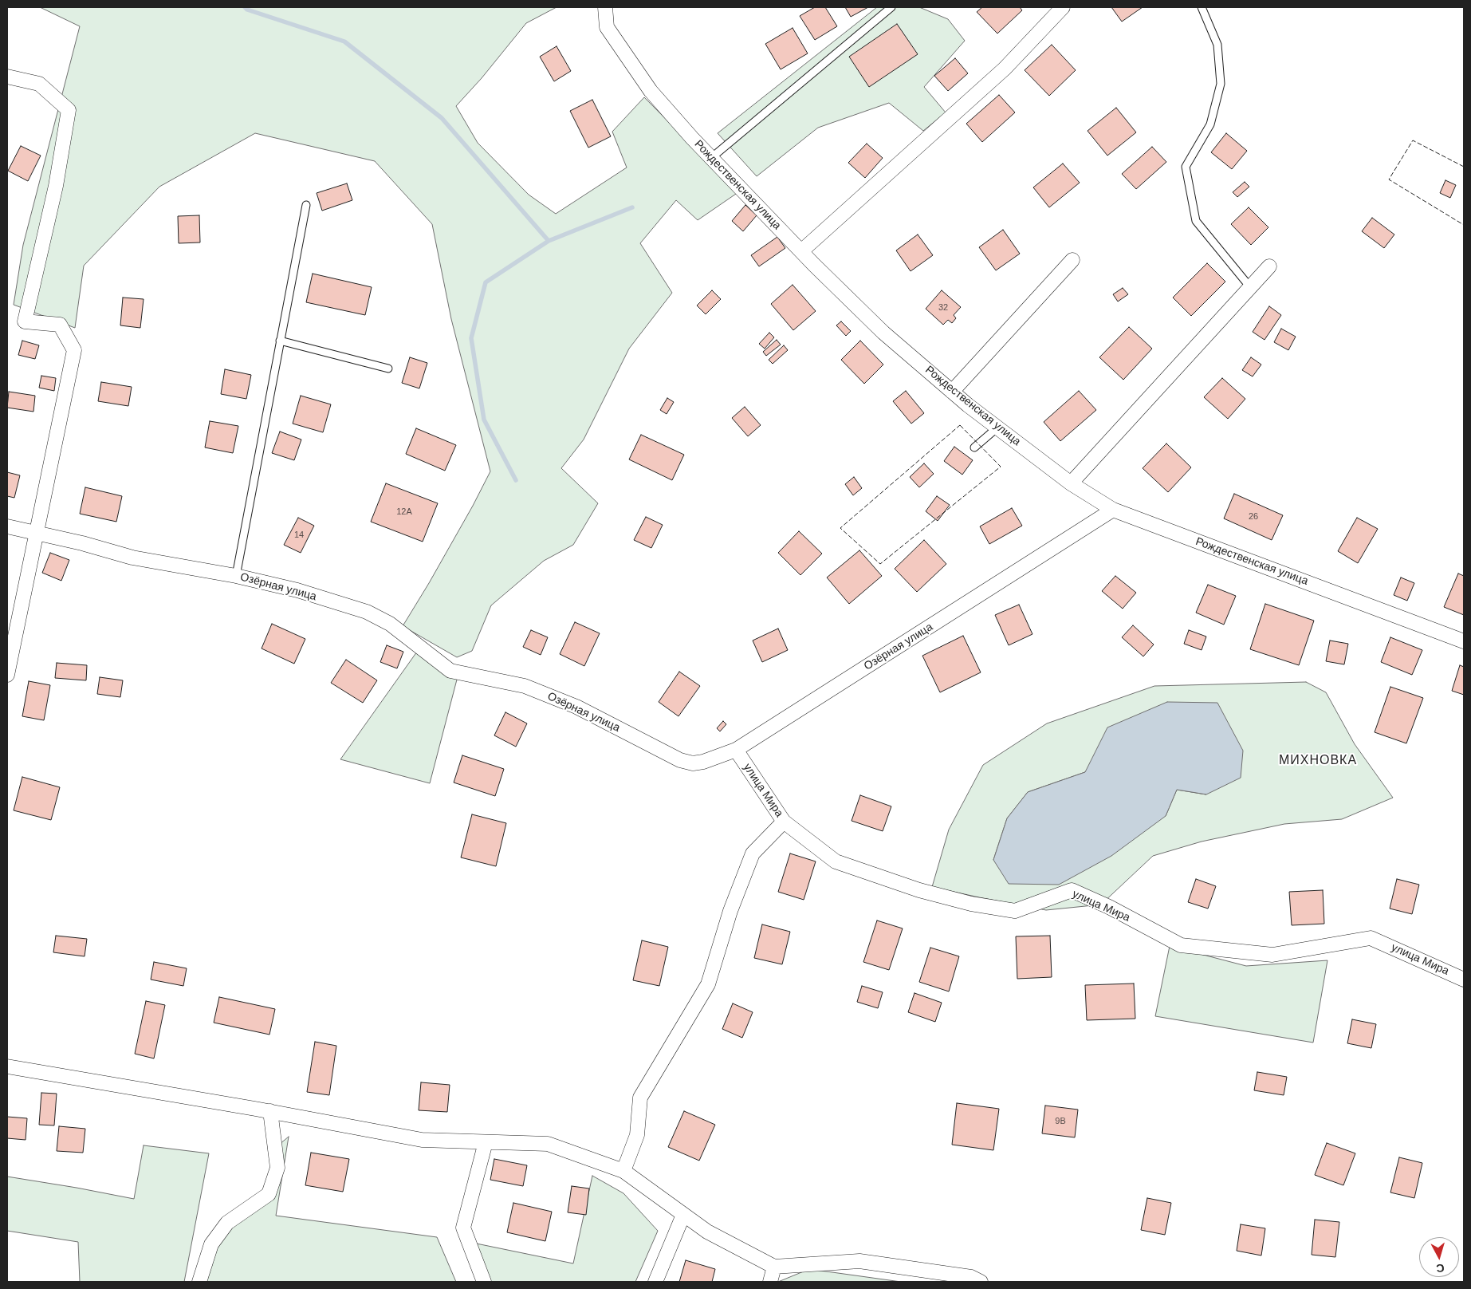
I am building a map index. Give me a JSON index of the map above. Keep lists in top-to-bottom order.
{
  "streets": {
    "street": ["Рождественская улица", "Озёрная улица", "улица Мира"]
  },
  "crossings": [
    ["Рождественская улица", "Озёрная улица"],
    ["Озёрная улица", "улица Мира"]
  ],
  "districts": ["МИХНОВКА"],
  "house_numbers": [
    "32",
    "12А",
    "26",
    "14",
    "9В"
  ],
  "north": "bottom"
}
